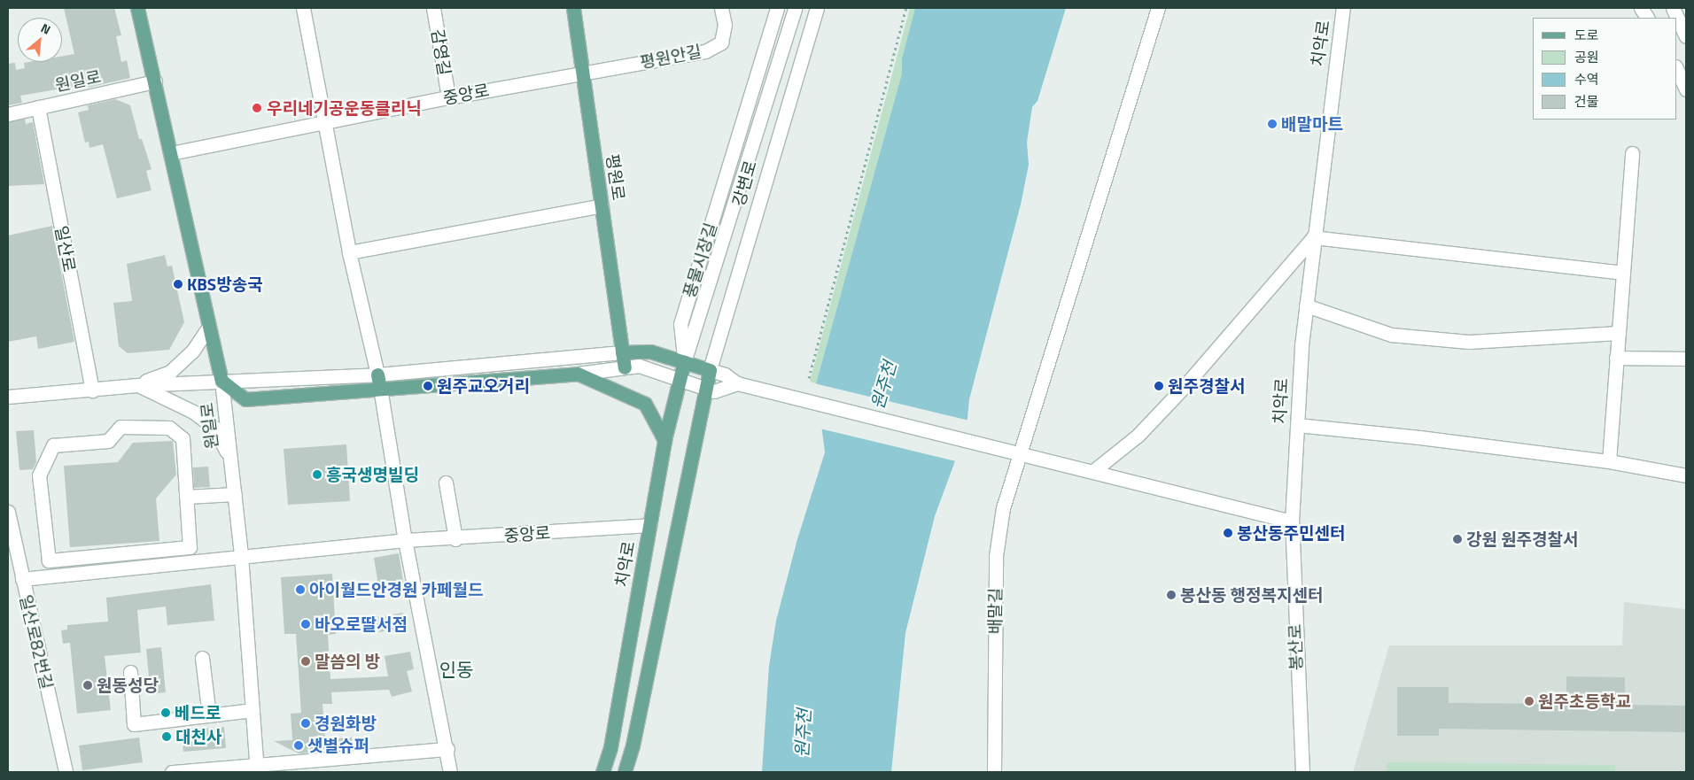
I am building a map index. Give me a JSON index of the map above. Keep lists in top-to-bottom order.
{
  "streets": {
    "main road": ["치악로", "원일로", "평원로"],
    "street": [
      "감영길",
      "평원안길",
      "중앙로",
      "강변로",
      "일산로",
      "풍물시장길",
      "배말길",
      "일산로82번길",
      "봉산로"
    ]
  },
  "crossings": [
    ["치악로", "중앙로"],
    ["치악로", "강변로"],
    ["치악로", "풍물시장길"],
    ["치악로", "봉산로"],
    ["감영길", "중앙로"],
    ["평원안길", "중앙로"],
    ["평원안길", "평원로"],
    ["원일로", "중앙로"],
    ["원일로", "일산로"],
    ["중앙로", "평원로"],
    ["중앙로", "일산로82번길"],
    ["강변로", "풍물시장길"]
  ],
  "districts": ["인동"],
  "water": ["원주천"],
  "places": [
    "우리네기공운동클리닉",
    "배말마트",
    "KBS방송국",
    "원주교오거리",
    "원주경찰서",
    "흥국생명빌딩",
    "봉산동주민센터",
    "강원 원주경찰서",
    "아이월드안경원 카페월드",
    "봉산동 행정복지센터",
    "바오로딸서점",
    "말씀의 방",
    "원동성당",
    "원주초등학교",
    "베드로",
    "경원화방",
    "대천사",
    "샛별슈퍼"
  ],
  "legend": [
    "도로",
    "공원",
    "수역",
    "건물"
  ],
  "north": "top right"
}
